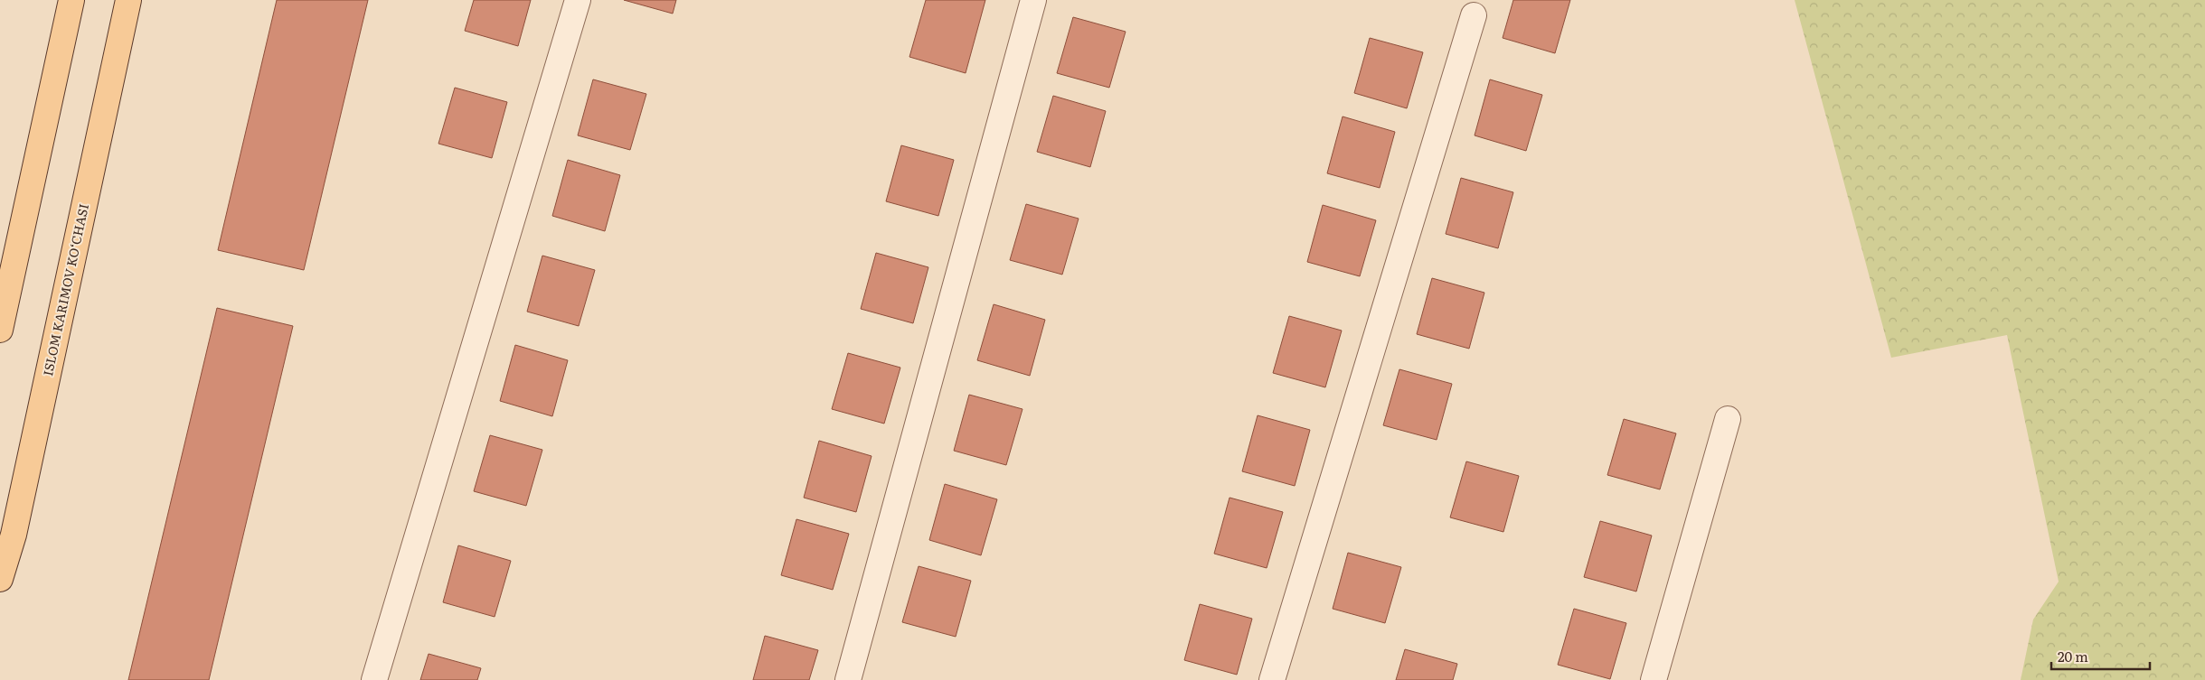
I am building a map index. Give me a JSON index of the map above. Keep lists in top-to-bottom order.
{
  "streets": {
    "main road": ["ISLOM KARIMOV KO‘CHASI"]
  },
  "scale_bar": "20 m"
}
